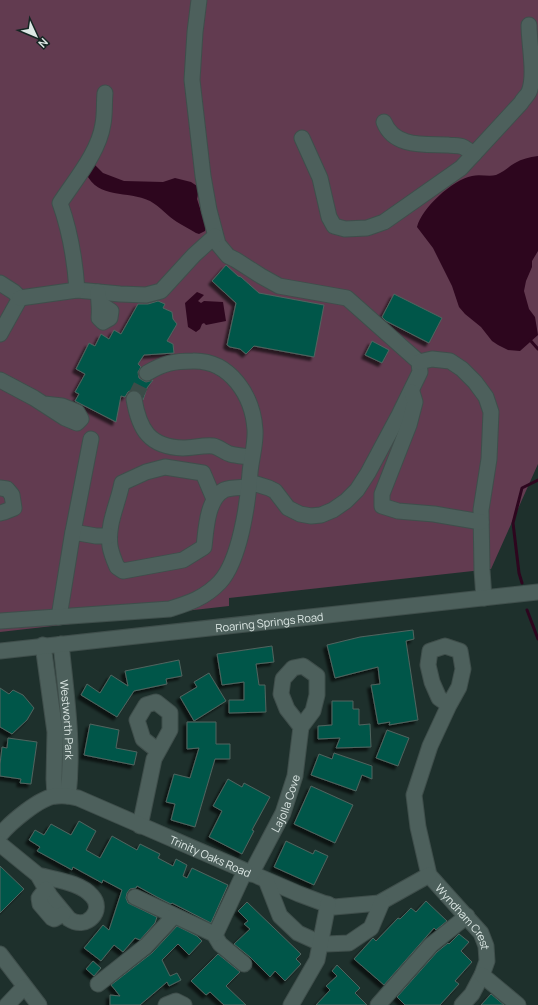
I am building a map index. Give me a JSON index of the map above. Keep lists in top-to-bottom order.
{
  "streets": {
    "street": [
      "Roaring Springs Road",
      "Westworth Park",
      "Lajolla Cove",
      "Trinity Oaks Road",
      "Wyndham Crest"
    ]
  },
  "crossings": [
    ["Roaring Springs Road", "Westworth Park"],
    ["Westworth Park", "Trinity Oaks Road"],
    ["Lajolla Cove", "Trinity Oaks Road"],
    ["Trinity Oaks Road", "Wyndham Crest"]
  ],
  "north": "bottom right"
}
